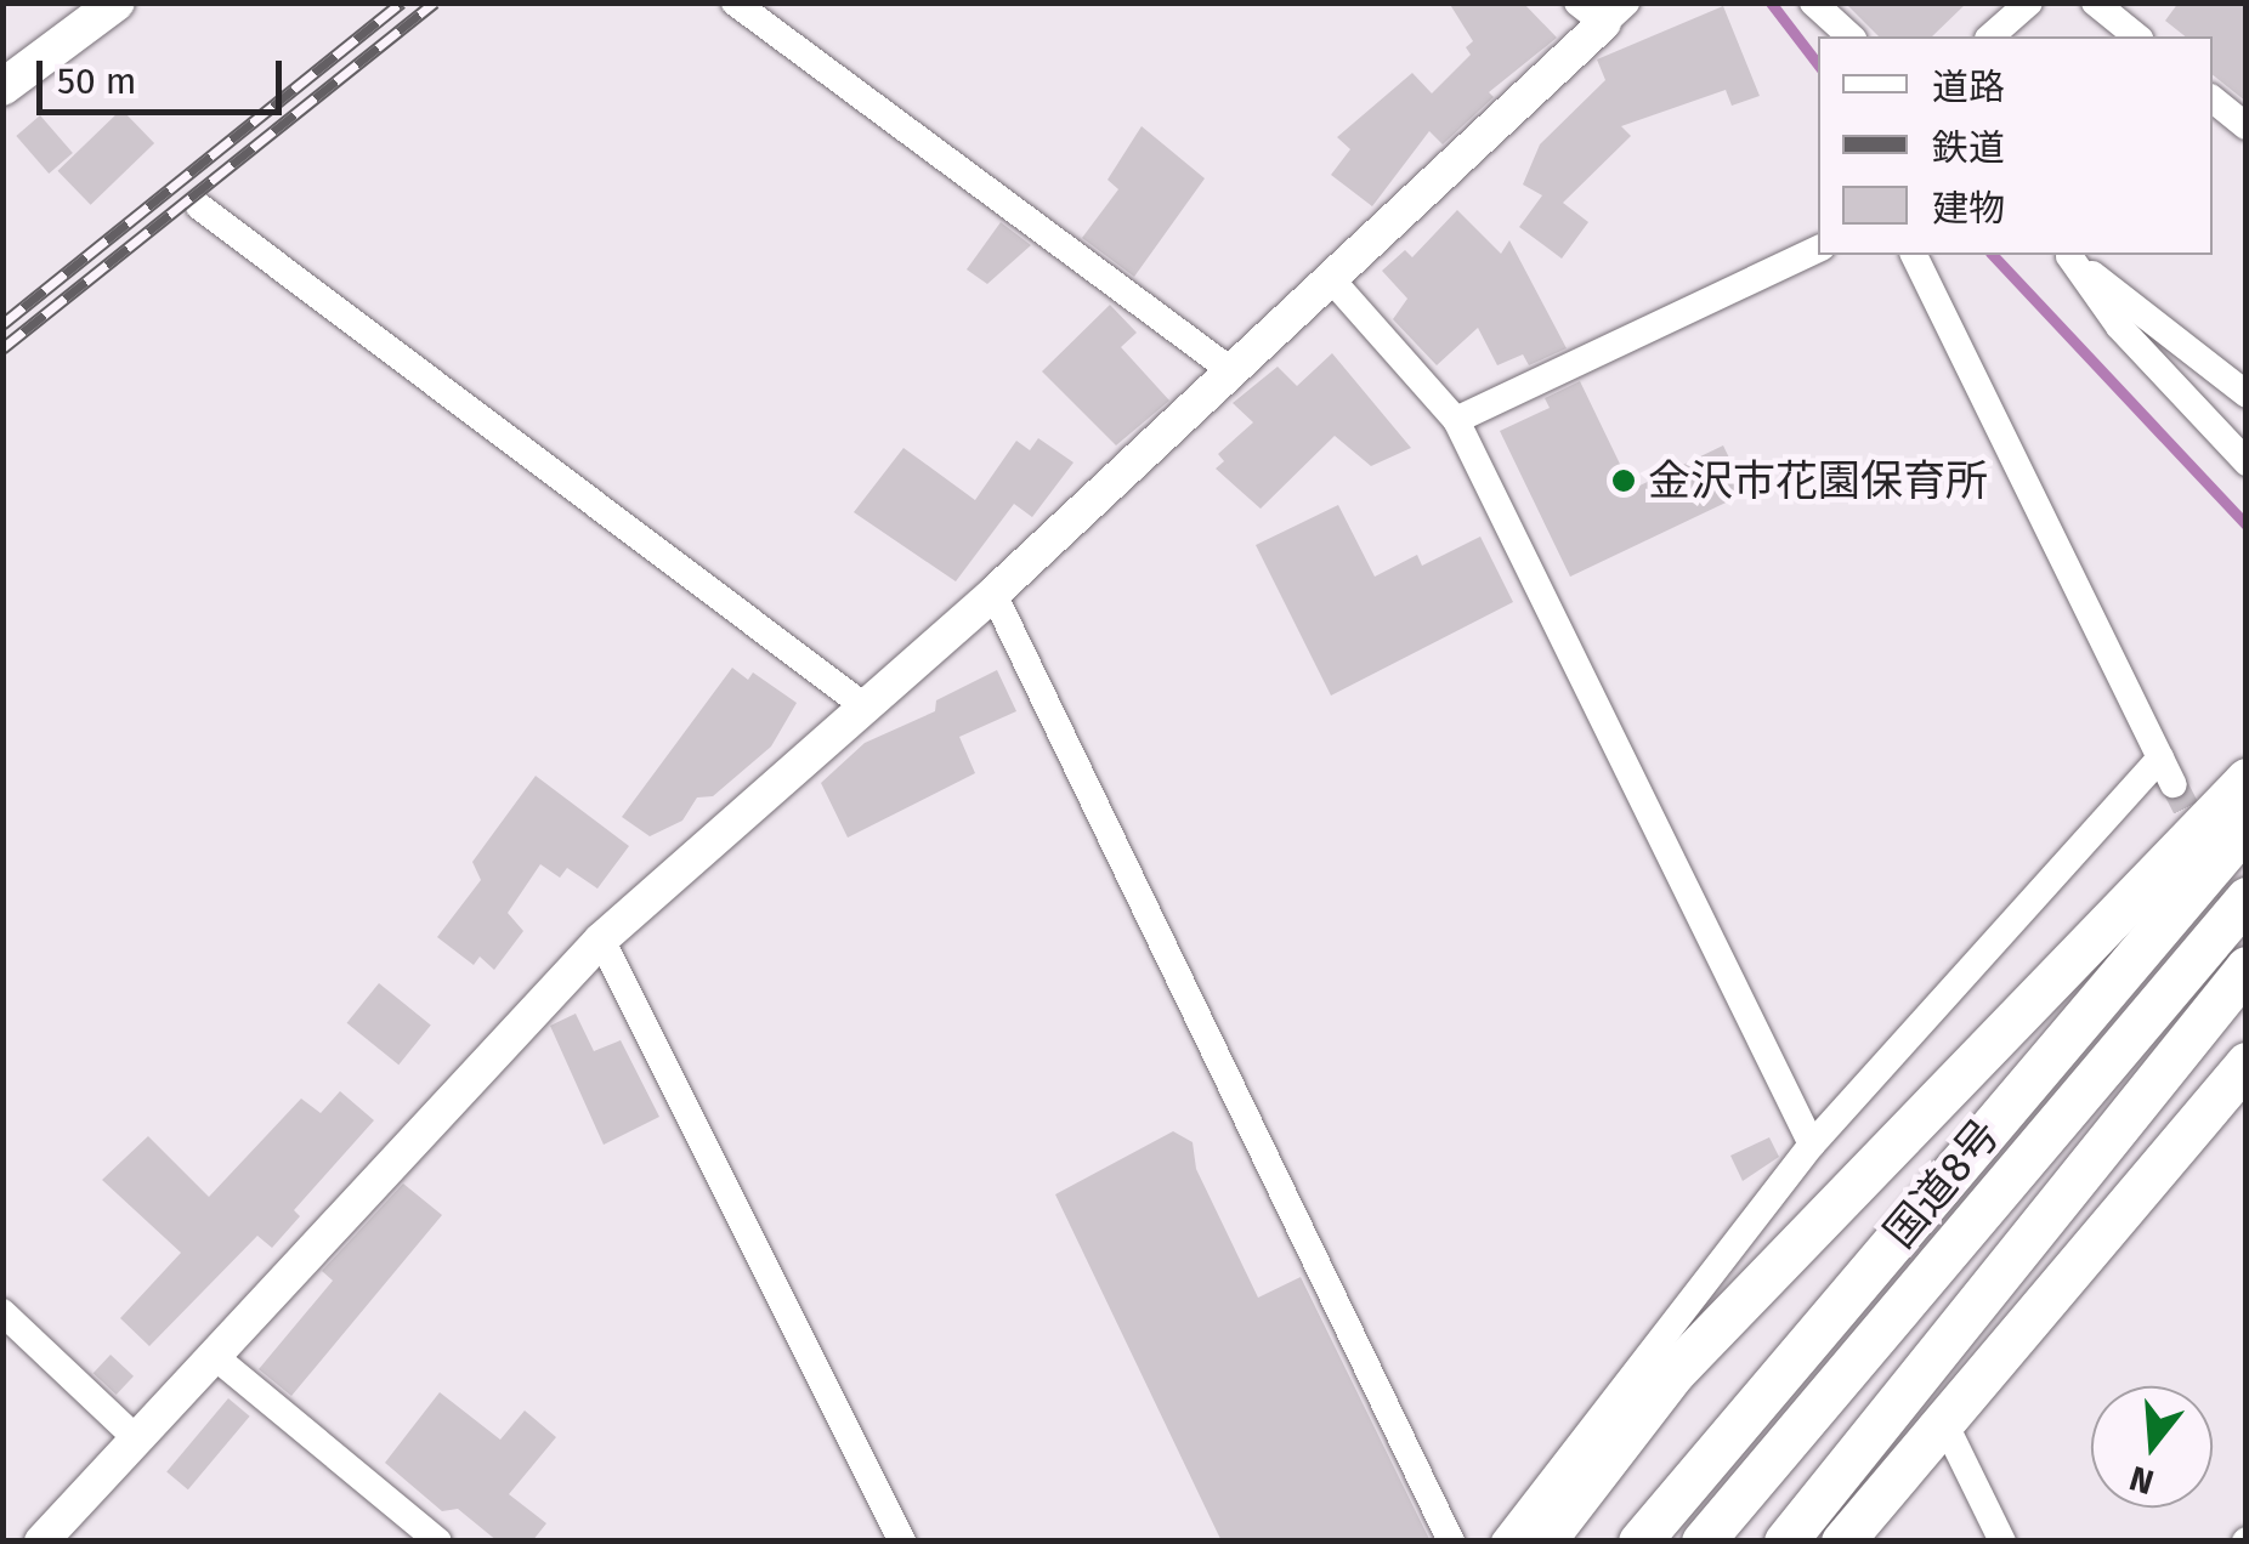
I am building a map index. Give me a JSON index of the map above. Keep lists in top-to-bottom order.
{
  "streets": {
    "highway": ["国道8号"]
  },
  "places": ["金沢市花園保育所"],
  "legend": ["道路", "鉄道", "建物"],
  "scale_bar": "50 m",
  "north": "bottom"
}
